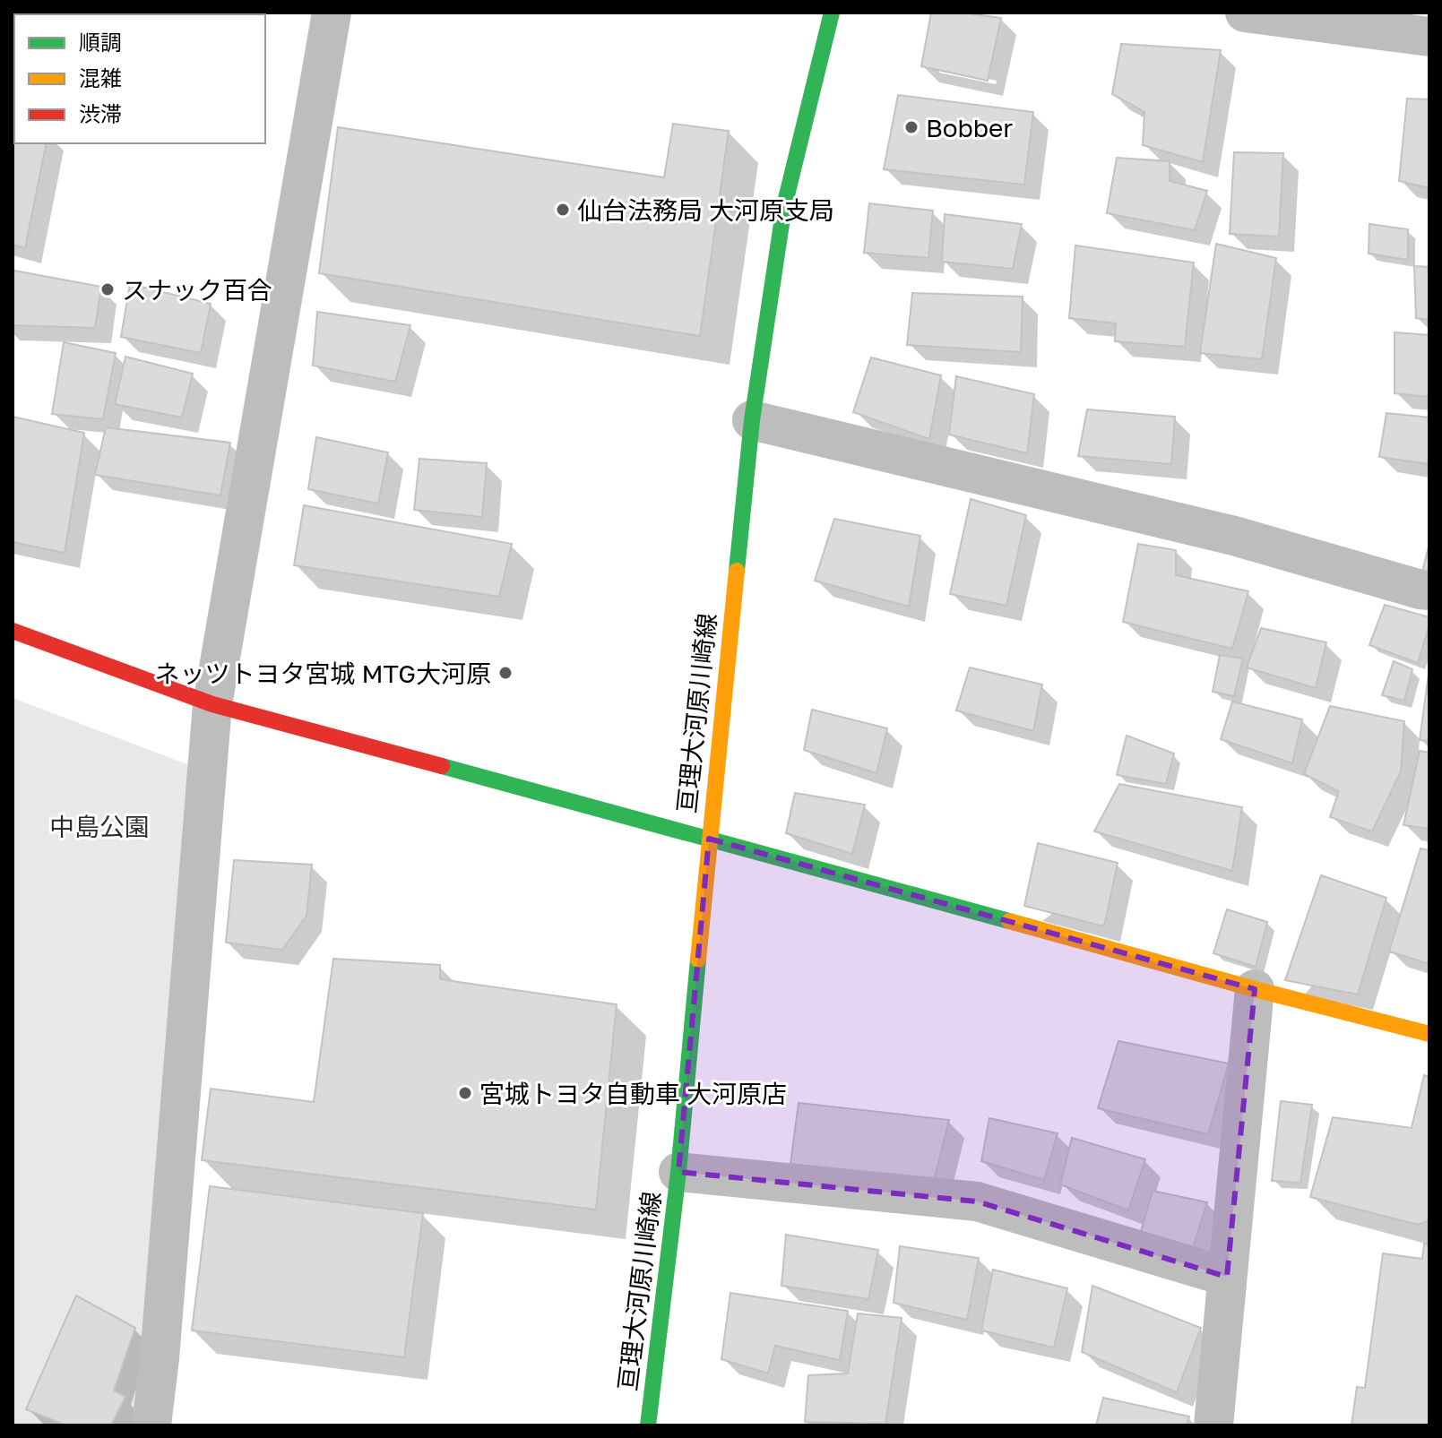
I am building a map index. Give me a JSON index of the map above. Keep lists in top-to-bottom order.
{
  "streets": {
    "street": ["亘理大河原川崎線"]
  },
  "parks": ["中島公園"],
  "places": [
    "Bobber",
    "仙台法務局 大河原支局",
    "スナック百合",
    "ネッツトヨタ宮城 MTG大河原",
    "宮城トヨタ自動車 大河原店"
  ],
  "legend": ["順調", "混雑", "渋滞"]
}
